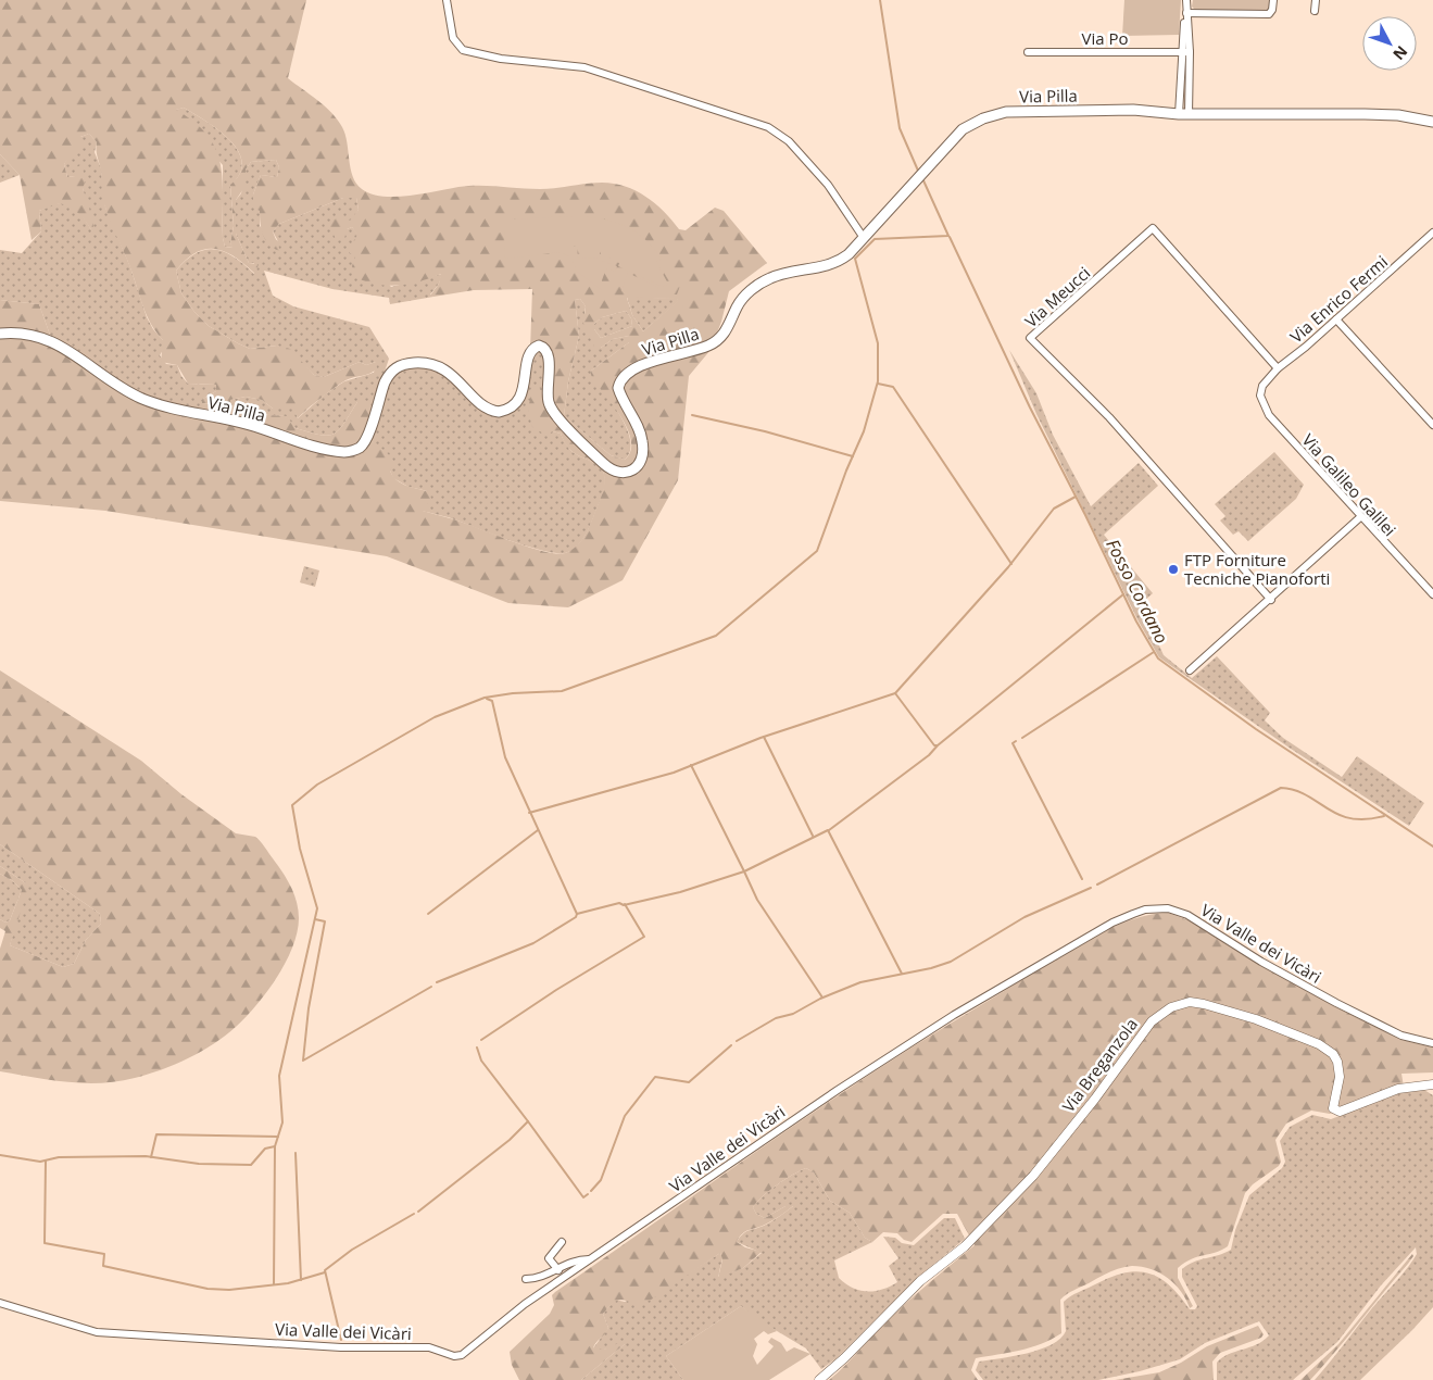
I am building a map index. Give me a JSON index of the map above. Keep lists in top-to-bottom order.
{
  "streets": {
    "main road": ["Via Pilla"],
    "street": [
      "Via Po",
      "Via Meucci",
      "Via Enrico Fermi",
      "Via Galileo Galilei",
      "Via Valle dei Vicàri",
      "Via Breganzola"
    ]
  },
  "crossings": [
    ["Via Meucci", "Via Enrico Fermi"],
    ["Via Enrico Fermi", "Via Galileo Galilei"]
  ],
  "water": ["Fosso Cordano"],
  "places": ["FTP Forniture Tecniche Pianoforti"],
  "north": "bottom right"
}
